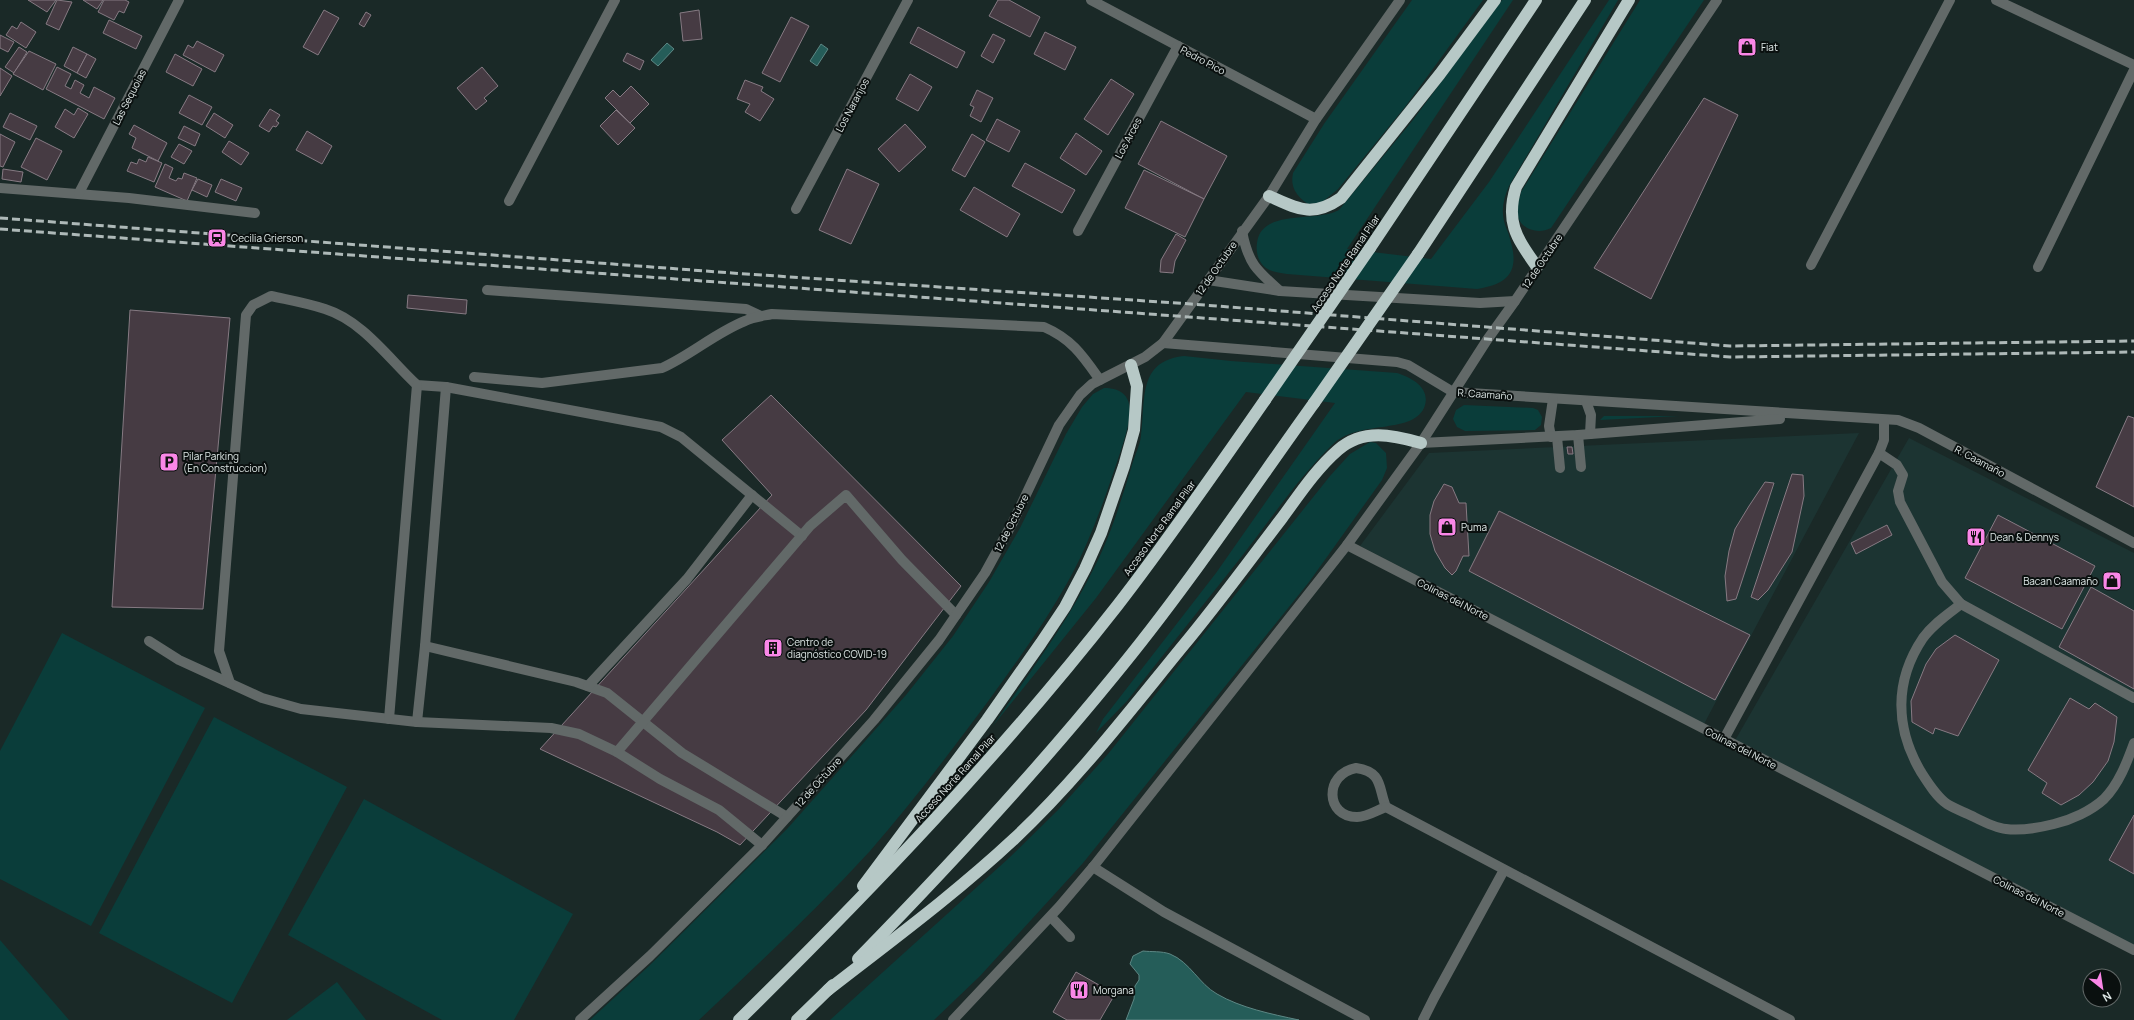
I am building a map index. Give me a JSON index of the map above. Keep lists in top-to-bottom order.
{
  "streets": {
    "highway": ["Acceso Norte Ramal Pilar"],
    "street": [
      "Pedro Pico",
      "Las Sequoias",
      "Los Naranjos",
      "Los Arces",
      "12 de Octubre",
      "R. Caamaño",
      "Colinas del Norte"
    ]
  },
  "crossings": [
    ["Pedro Pico", "Los Arces"],
    ["Pedro Pico", "12 de Octubre"],
    ["12 de Octubre", "R. Caamaño"],
    ["12 de Octubre", "Colinas del Norte"]
  ],
  "places": {
    "shop": ["Fiat", "Puma", "Bacan Caamaño"],
    "station": ["Cecilia Grierson"],
    "parking": ["Pilar Parking (En Construccion)"],
    "restaurant": ["Dean & Dennys", "Morgana"],
    "building": ["Centro de diagnóstico COVID-19"]
  },
  "north": "bottom right"
}
